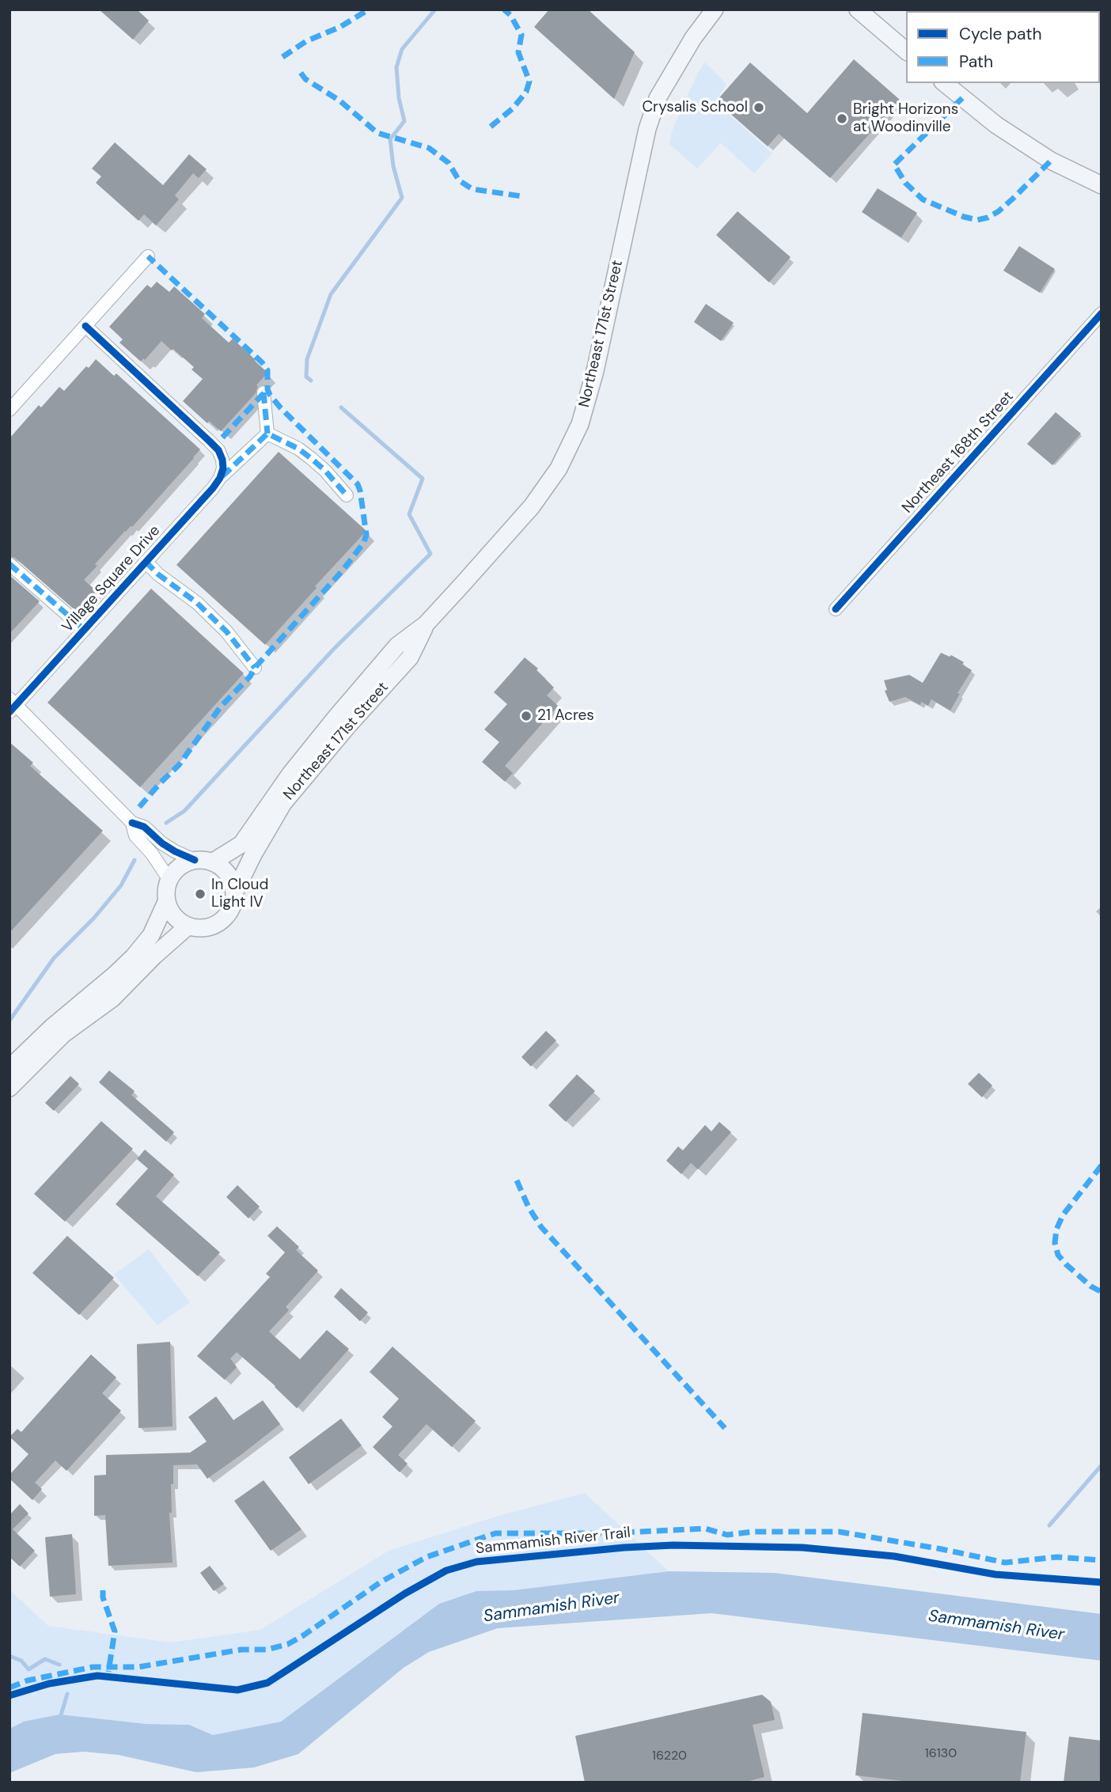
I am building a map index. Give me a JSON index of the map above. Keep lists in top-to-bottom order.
{
  "streets": {
    "main road": ["Northeast 171st Street"],
    "street": ["Northeast 168th Street", "Village Square Drive"],
    "cycle path": ["Sammamish River Trail"]
  },
  "water": ["Sammamish River"],
  "places": [
    "Crysalis School",
    "Bright Horizons at Woodinville",
    "21 Acres",
    "In Cloud Light IV"
  ],
  "house_numbers": ["16130", "16220"],
  "legend": ["Cycle path", "Path"]
}
